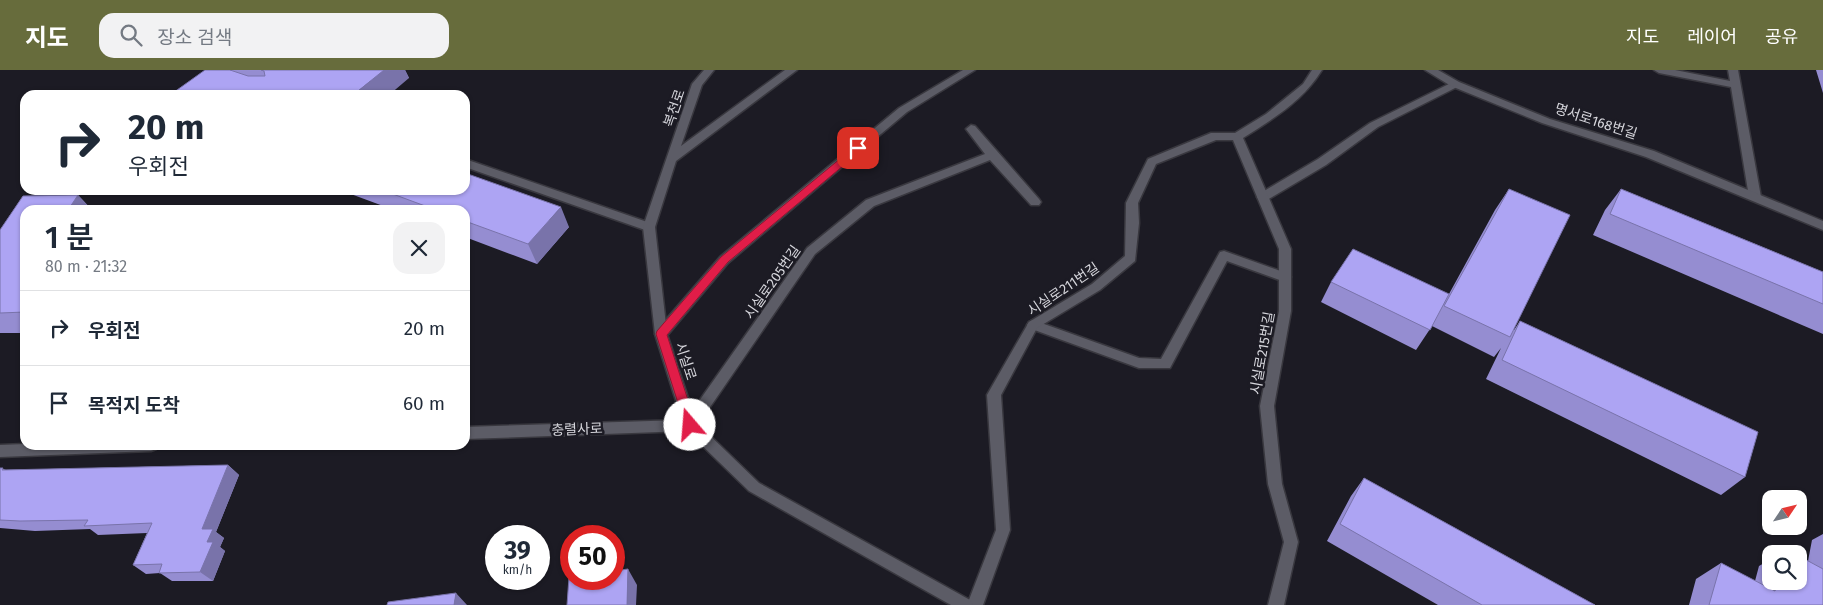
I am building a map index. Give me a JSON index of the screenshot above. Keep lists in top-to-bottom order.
{
  "streets": {
    "street": [
      "복천로",
      "명서로168번길",
      "시실로205번길",
      "시실로211번길",
      "시실로215번길",
      "시실로",
      "충렬사로"
    ]
  },
  "crossings": [
    ["복천로", "시실로"],
    ["시실로205번길", "시실로"],
    ["시실로205번길", "충렬사로"],
    ["시실로211번길", "시실로215번길"],
    ["시실로", "충렬사로"]
  ],
  "north": "top right",
  "page": {
    "header": "지도",
    "search": "장소 검색",
    "nav": ["지도", "레이어", "공유"],
    "turn": ["20 m", "우회전"],
    "heading": ["1 분", "80 m · 21:32"],
    "list": [
      {
        "name": "우회전",
        "value": "20 m"
      },
      {
        "name": "목적지 도착",
        "value": "60 m"
      }
    ],
    "speed": "39 km/h",
    "limit": "50"
  }
}
